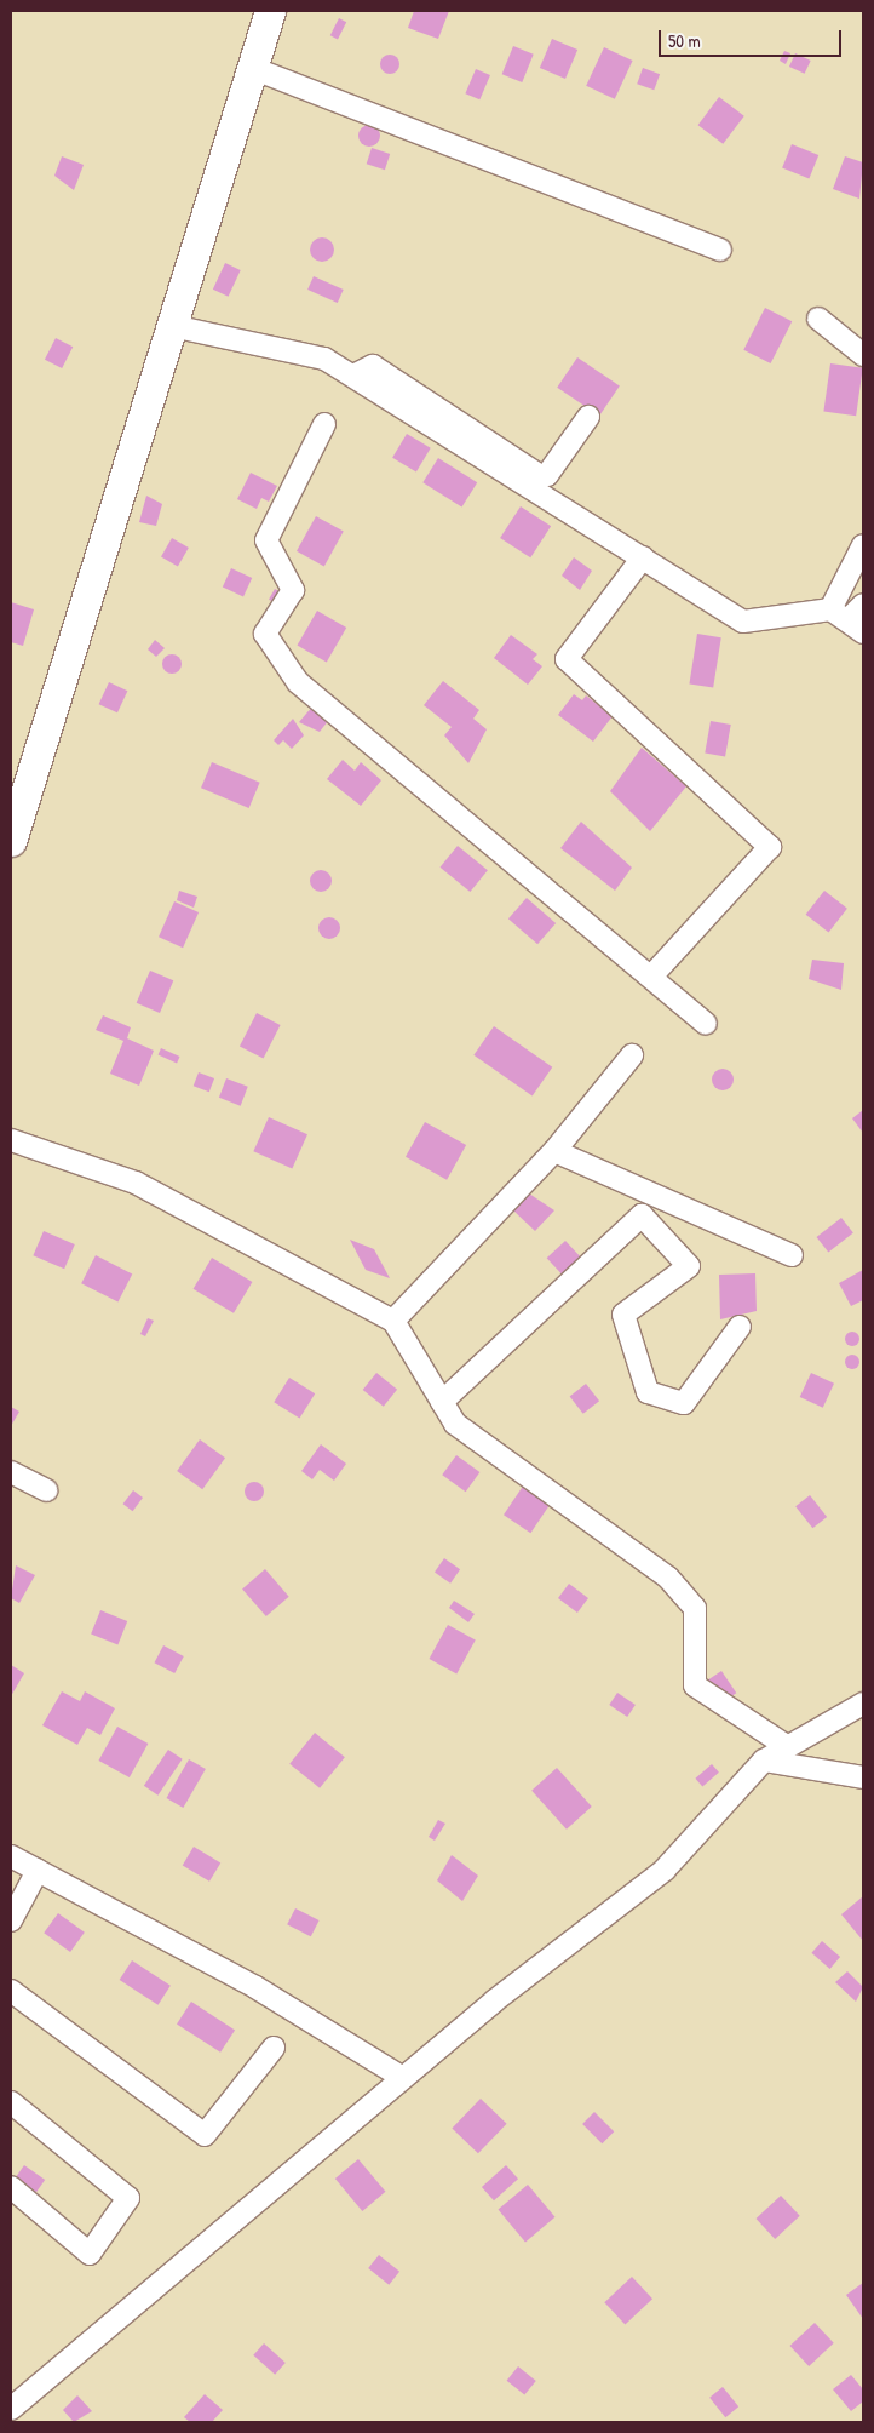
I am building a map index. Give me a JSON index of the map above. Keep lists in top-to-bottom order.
{
  "scale_bar": "50 m"
}
